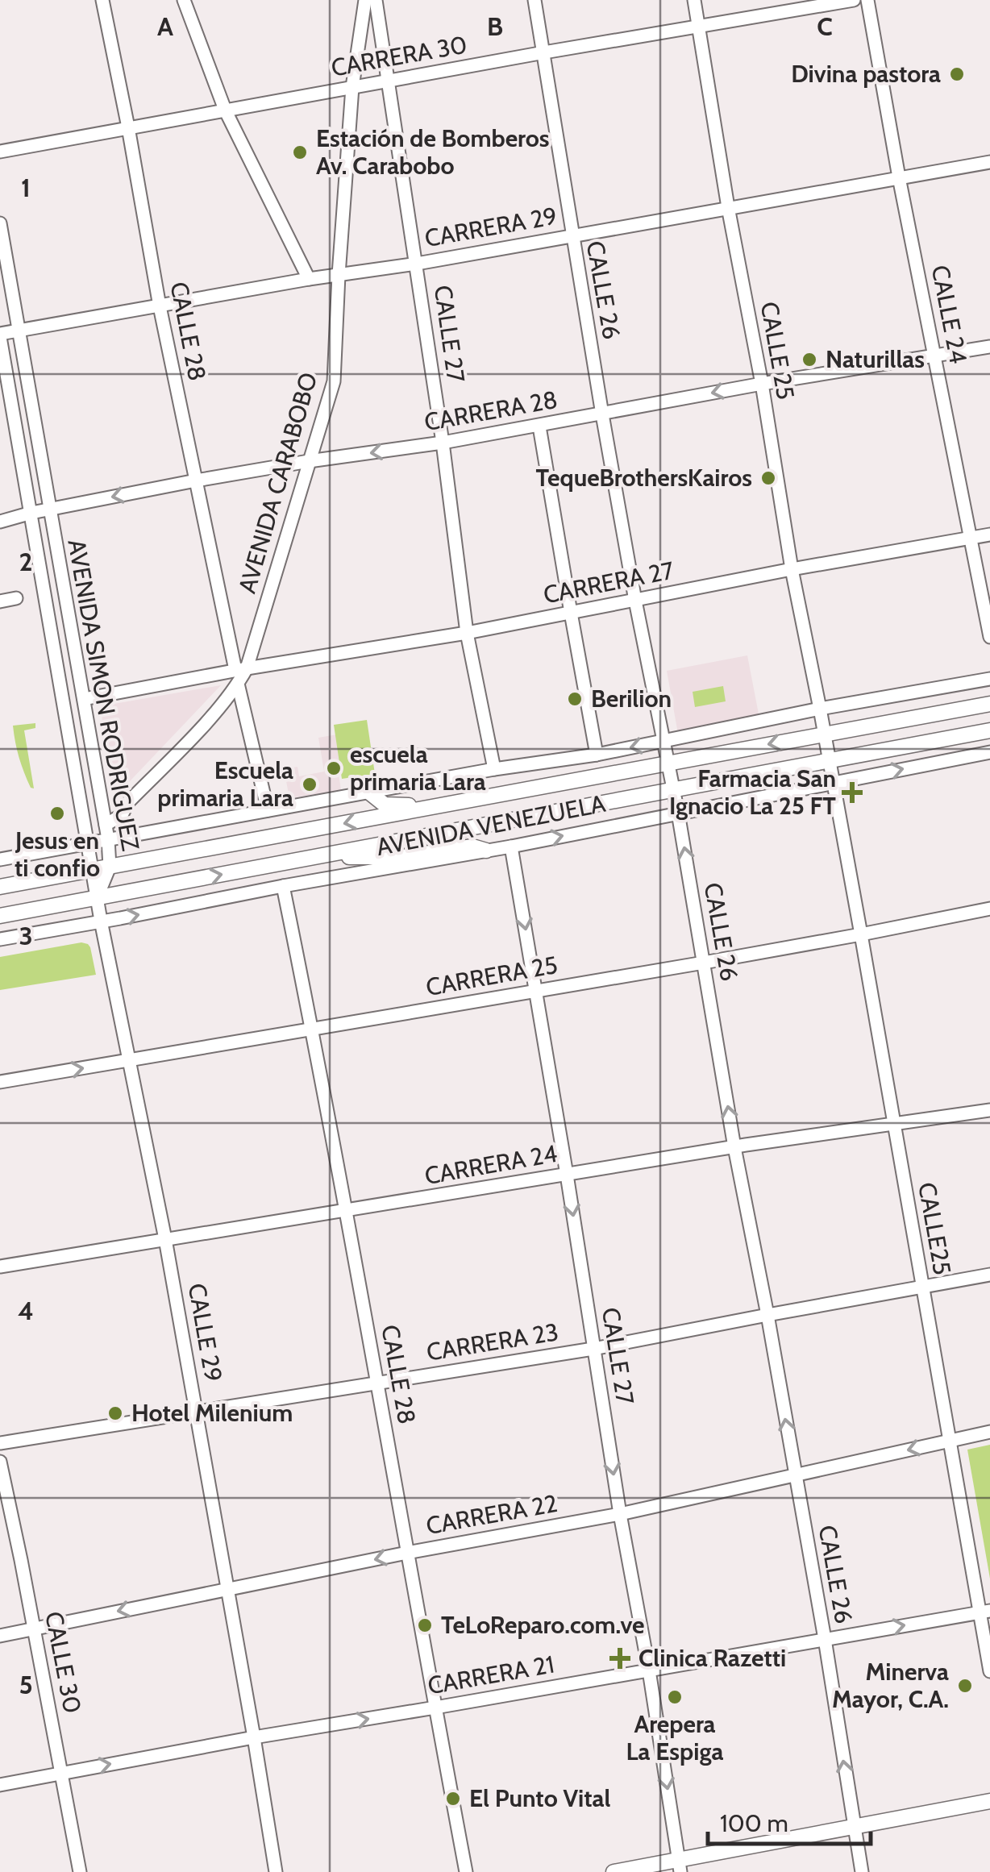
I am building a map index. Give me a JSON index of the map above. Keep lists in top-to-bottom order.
{
  "streets": {
    "street": [
      "CARRERA 30",
      "CARRERA 29",
      "CALLE 26",
      "CALLE 24",
      "CALLE 28",
      "CALLE 27",
      "CALLE 25",
      "CARRERA 28",
      "AVENIDA CARABOBO",
      "CARRERA 27",
      "AVENIDA SIMON RODRIGUEZ",
      "AVENIDA VENEZUELA",
      "CARRERA 25",
      "CARRERA 24",
      "CALLE25",
      "CALLE 29",
      "CARRERA 23",
      "CARRERA 22",
      "CALLE 30",
      "CARRERA 21"
    ]
  },
  "crossings": [
    ["CARRERA 30", "CALLE 26"],
    ["CARRERA 30", "CALLE 28"],
    ["CARRERA 30", "CALLE 27"],
    ["CARRERA 30", "CALLE 25"],
    ["CARRERA 30", "AVENIDA CARABOBO"],
    ["CARRERA 29", "CALLE 26"],
    ["CARRERA 29", "CALLE 24"],
    ["CARRERA 29", "CALLE 28"],
    ["CARRERA 29", "CALLE 27"],
    ["CARRERA 29", "CALLE 25"],
    ["CARRERA 29", "AVENIDA CARABOBO"],
    ["CARRERA 29", "AVENIDA SIMON RODRIGUEZ"],
    ["CALLE 26", "CARRERA 28"],
    ["CALLE 26", "CARRERA 27"],
    ["CALLE 26", "AVENIDA VENEZUELA"],
    ["CALLE 26", "CARRERA 25"],
    ["CALLE 26", "CARRERA 24"],
    ["CALLE 26", "CARRERA 23"],
    ["CALLE 26", "CARRERA 22"],
    ["CALLE 26", "CARRERA 21"],
    ["CALLE 24", "CARRERA 28"],
    ["CALLE 24", "CARRERA 27"],
    ["CALLE 28", "CARRERA 28"],
    ["CALLE 28", "AVENIDA CARABOBO"],
    ["CALLE 28", "CARRERA 27"],
    ["CALLE 28", "AVENIDA VENEZUELA"],
    ["CALLE 28", "CARRERA 25"],
    ["CALLE 28", "CARRERA 24"],
    ["CALLE 28", "CARRERA 23"],
    ["CALLE 28", "CARRERA 22"],
    ["CALLE 28", "CARRERA 21"],
    ["CALLE 27", "CARRERA 28"],
    ["CALLE 27", "CARRERA 27"],
    ["CALLE 27", "AVENIDA VENEZUELA"],
    ["CALLE 27", "CARRERA 25"],
    ["CALLE 27", "CARRERA 24"],
    ["CALLE 27", "CARRERA 23"],
    ["CALLE 27", "CARRERA 22"],
    ["CALLE 27", "CARRERA 21"],
    ["CALLE 25", "CARRERA 28"],
    ["CALLE 25", "CARRERA 27"],
    ["CALLE 25", "AVENIDA VENEZUELA"],
    ["CALLE 25", "CALLE25"],
    ["CARRERA 28", "AVENIDA CARABOBO"],
    ["CARRERA 28", "AVENIDA SIMON RODRIGUEZ"],
    ["AVENIDA CARABOBO", "CARRERA 27"],
    ["AVENIDA CARABOBO", "AVENIDA SIMON RODRIGUEZ"],
    ["CARRERA 27", "AVENIDA SIMON RODRIGUEZ"],
    ["AVENIDA SIMON RODRIGUEZ", "AVENIDA VENEZUELA"],
    ["AVENIDA SIMON RODRIGUEZ", "CALLE 29"],
    ["AVENIDA VENEZUELA", "CALLE25"],
    ["AVENIDA VENEZUELA", "CALLE 29"],
    ["CARRERA 25", "CALLE25"],
    ["CARRERA 25", "CALLE 29"],
    ["CARRERA 24", "CALLE25"],
    ["CARRERA 24", "CALLE 29"],
    ["CALLE25", "CARRERA 23"],
    ["CALLE25", "CARRERA 22"],
    ["CALLE25", "CARRERA 21"],
    ["CALLE 29", "CARRERA 23"],
    ["CALLE 29", "CARRERA 22"],
    ["CALLE 29", "CARRERA 21"],
    ["CARRERA 22", "CALLE 30"],
    ["CALLE 30", "CARRERA 21"]
  ],
  "one_way": [
    "CALLE 26",
    "CALLE 27",
    "CARRERA 28",
    "CARRERA 22",
    "CARRERA 21"
  ],
  "places": {
    "other": [
      "Divina pastora",
      "Estación de Bomberos Av. Carabobo",
      "Naturillas",
      "TequeBrothersKairos",
      "Berilion",
      "escuela primaria Lara",
      "Escuela primaria Lara",
      "Jesus en ti confio",
      "Hotel Milenium",
      "TeLoReparo.com.ve",
      "Minerva Mayor, C.A.",
      "Arepera La Espiga",
      "El Punto Vital"
    ],
    "health": ["Farmacia San Ignacio La 25 FT", "Clinica Razetti"]
  },
  "scale_bar": "100 m",
  "grid": {
    "columns": ["A", "B", "C"],
    "rows": [
      "1",
      "2",
      "3",
      "4",
      "5"
    ]
  }
}
